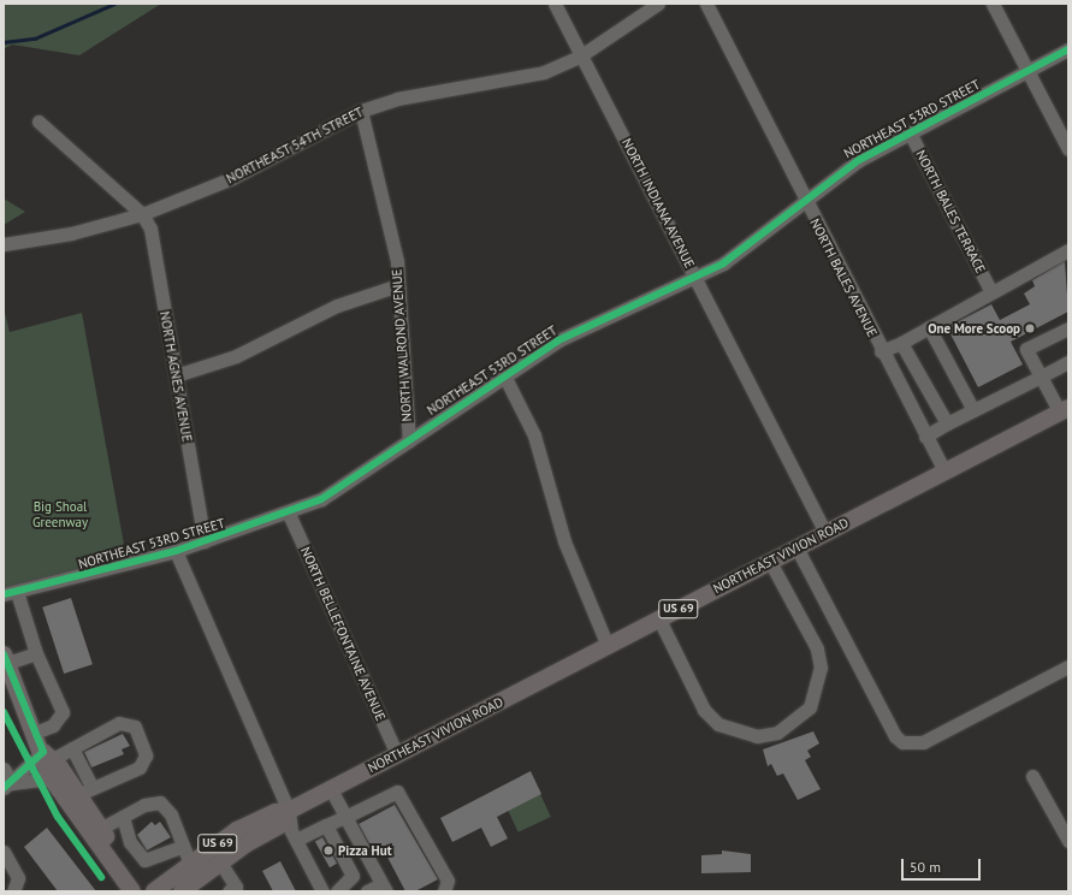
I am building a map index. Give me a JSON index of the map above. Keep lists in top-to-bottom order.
{
  "streets": {
    "main road": ["NORTHEAST VIVION ROAD", "US 69"],
    "street": [
      "NORTHEAST 53RD STREET",
      "NORTHEAST 54TH STREET",
      "NORTH INDIANA AVENUE",
      "NORTH BALES TERRACE",
      "NORTH BALES AVENUE",
      "NORTH WALROND AVENUE",
      "NORTH AGNES AVENUE",
      "NORTH BELLEFONTAINE AVENUE"
    ]
  },
  "crossings": [
    ["NORTHEAST 53RD STREET", "NORTH INDIANA AVENUE"],
    ["NORTHEAST 53RD STREET", "NORTH BALES TERRACE"],
    ["NORTHEAST 53RD STREET", "NORTH BALES AVENUE"],
    ["NORTHEAST 53RD STREET", "NORTH WALROND AVENUE"],
    ["NORTHEAST 53RD STREET", "NORTH AGNES AVENUE"],
    ["NORTHEAST 53RD STREET", "NORTH BELLEFONTAINE AVENUE"],
    ["NORTHEAST 54TH STREET", "NORTH INDIANA AVENUE"],
    ["NORTHEAST 54TH STREET", "NORTH WALROND AVENUE"],
    ["NORTHEAST 54TH STREET", "NORTH AGNES AVENUE"],
    ["NORTH INDIANA AVENUE", "NORTHEAST VIVION ROAD"],
    ["NORTH BALES AVENUE", "NORTHEAST VIVION ROAD"],
    ["NORTHEAST VIVION ROAD", "NORTH BELLEFONTAINE AVENUE"]
  ],
  "parks": ["Big Shoal Greenway"],
  "places": ["One More Scoop", "Pizza Hut"],
  "scale_bar": "50 m"
}
